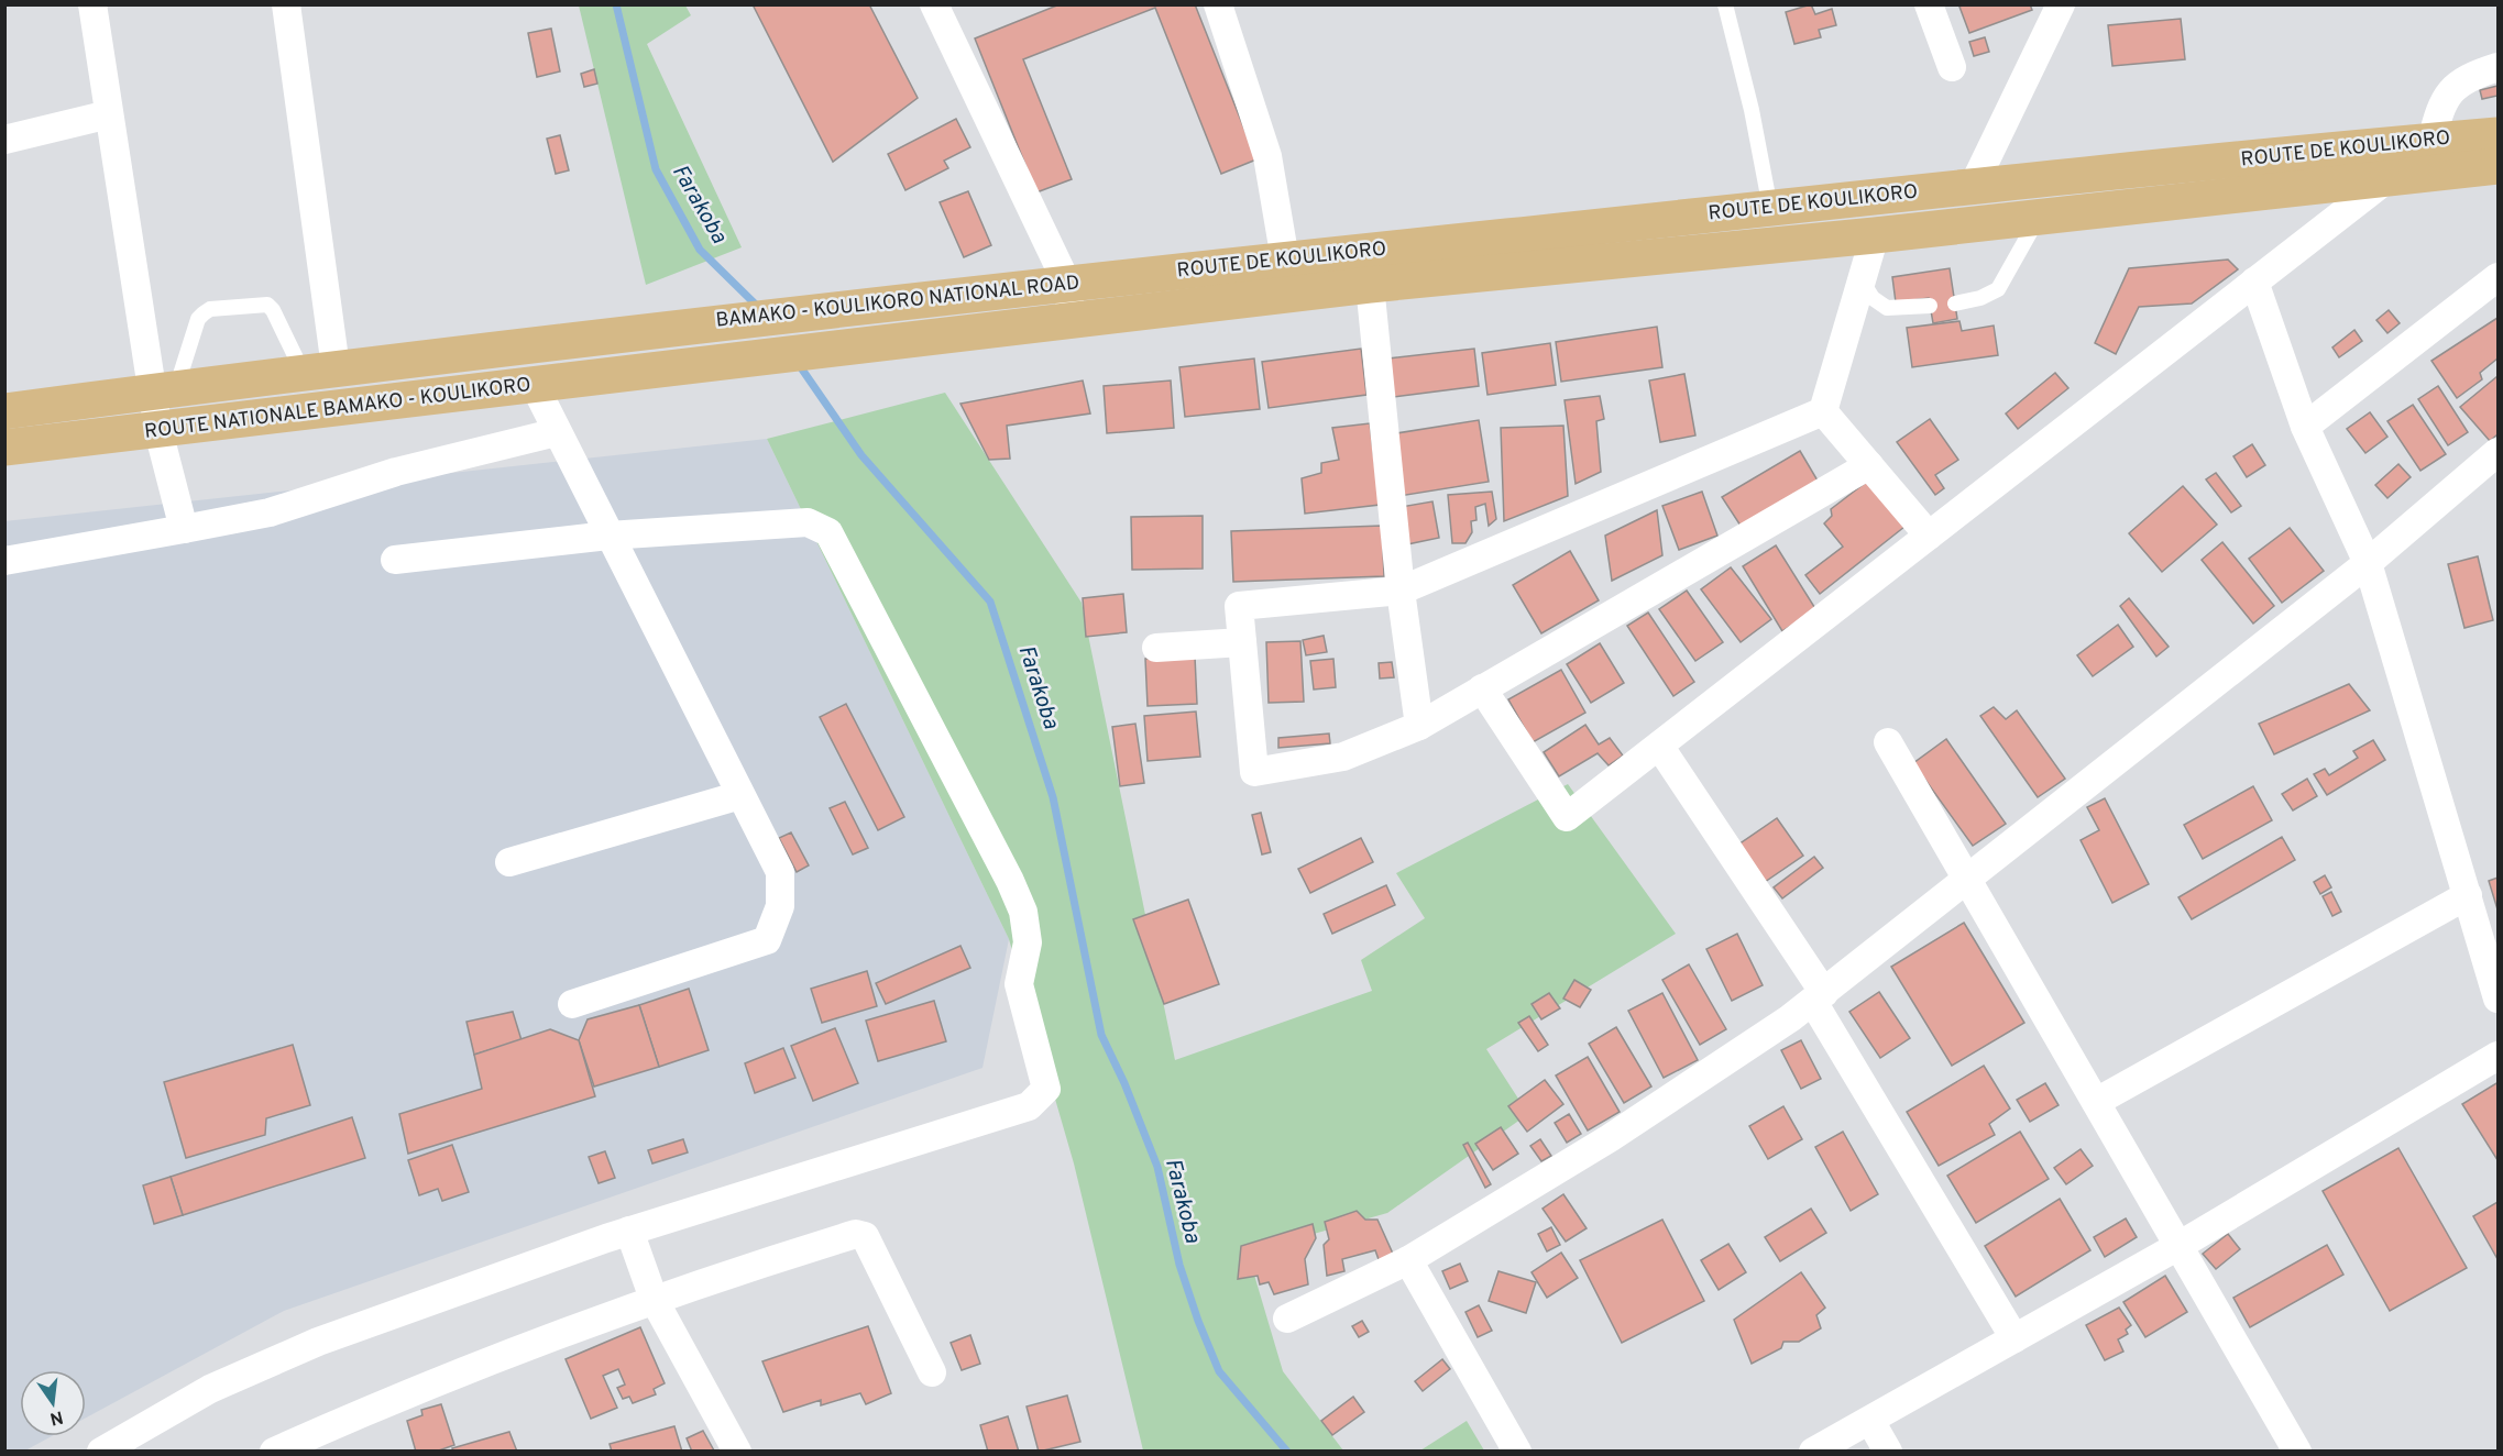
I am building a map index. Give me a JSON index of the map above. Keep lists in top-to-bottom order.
{
  "streets": {
    "main road": ["ROUTE DE KOULIKORO", "BAMAKO - KOULIKORO NATIONAL ROAD", "ROUTE NATIONALE BAMAKO - KOULIKORO"]
  },
  "crossings": [
    ["ROUTE DE KOULIKORO", "BAMAKO - KOULIKORO NATIONAL ROAD"],
    ["BAMAKO - KOULIKORO NATIONAL ROAD", "ROUTE NATIONALE BAMAKO - KOULIKORO"]
  ],
  "water": ["Farakoba"],
  "north": "bottom"
}
